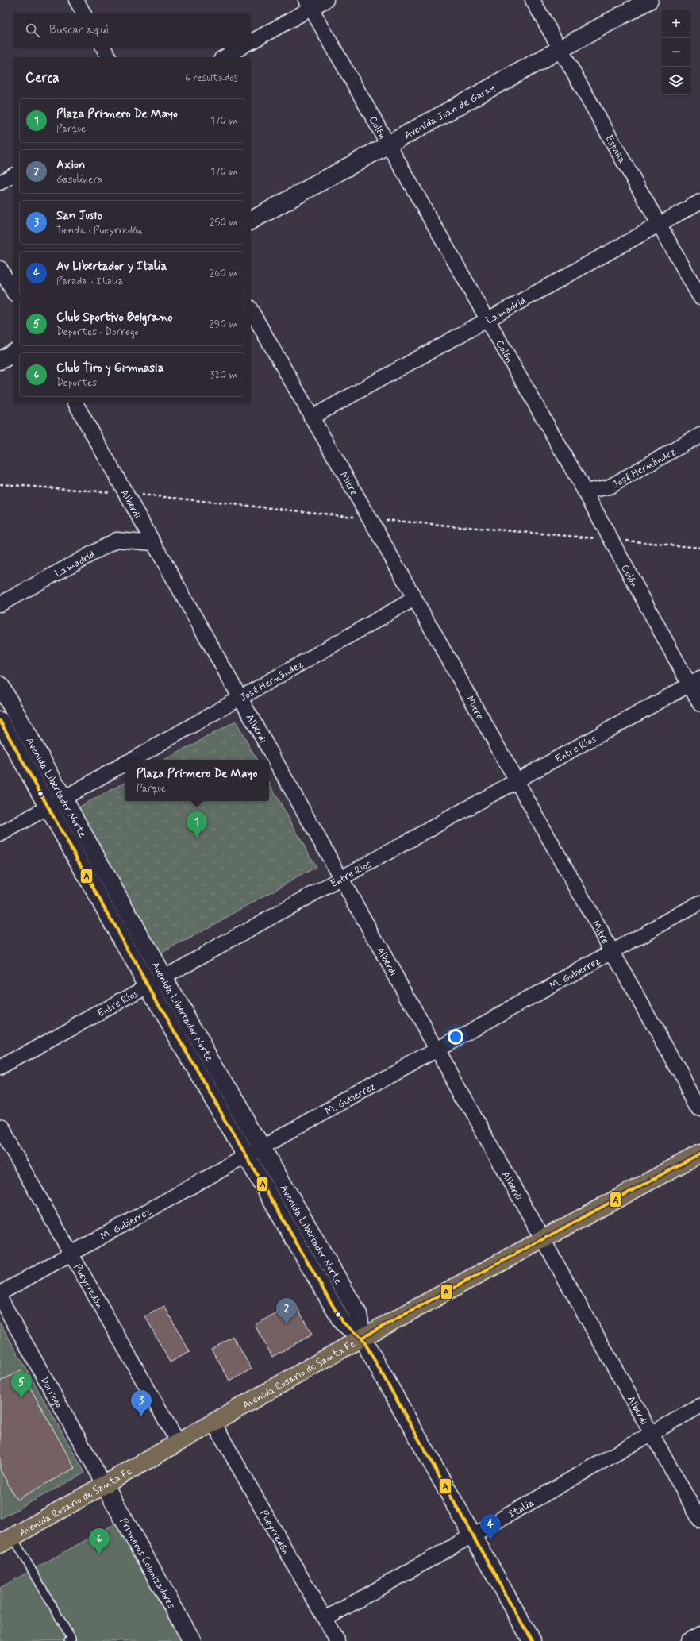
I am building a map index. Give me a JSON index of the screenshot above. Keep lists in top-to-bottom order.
{
  "streets": {
    "main road": [
      "Avenida Juan de Garay",
      "Avenida Libertador Norte",
      "Avenida Rosario de Santa Fe",
      "Primeros Colonizadores"
    ],
    "street": [
      "Colón",
      "España",
      "Lamadrid",
      "José Hernández",
      "Mitre",
      "Alberdi",
      "Entre Ríos",
      "M. Gutierrez",
      "Pueyrredón",
      "Dorrego",
      "Italia"
    ]
  },
  "crossings": [
    ["Avenida Juan de Garay", "Colón"],
    ["Avenida Juan de Garay", "España"],
    ["Colón", "Lamadrid"],
    ["Colón", "José Hernández"],
    ["Colón", "Entre Ríos"],
    ["España", "Lamadrid"],
    ["Lamadrid", "Mitre"],
    ["Lamadrid", "Alberdi"],
    ["José Hernández", "Mitre"],
    ["José Hernández", "Alberdi"],
    ["José Hernández", "Avenida Libertador Norte"],
    ["Mitre", "Entre Ríos"],
    ["Mitre", "M. Gutierrez"],
    ["Alberdi", "Entre Ríos"],
    ["Alberdi", "M. Gutierrez"],
    ["Alberdi", "Avenida Rosario de Santa Fe"],
    ["Alberdi", "Italia"],
    ["Entre Ríos", "Avenida Libertador Norte"],
    ["Avenida Libertador Norte", "M. Gutierrez"],
    ["Avenida Libertador Norte", "Avenida Rosario de Santa Fe"],
    ["Avenida Libertador Norte", "Italia"],
    ["M. Gutierrez", "Pueyrredón"],
    ["Pueyrredón", "Avenida Rosario de Santa Fe"],
    ["Pueyrredón", "Italia"],
    ["Avenida Rosario de Santa Fe", "Dorrego"],
    ["Avenida Rosario de Santa Fe", "Primeros Colonizadores"],
    ["Dorrego", "Primeros Colonizadores"]
  ],
  "lines": ["transit line A"],
  "page": {
    "map_buttons": ["+", "−"],
    "search": "Buscar aquí",
    "heading": ["Cerca", "6 resultados"],
    "list": [
      {
        "mark": "1",
        "name": "Plaza Primero De Mayo",
        "note": "Parque",
        "value": "170 m"
      },
      {
        "mark": "2",
        "name": "Axion",
        "note": "Gasolinera",
        "value": "170 m"
      },
      {
        "mark": "3",
        "name": "San Justo",
        "note": "Tienda · Pueyrredón",
        "value": "250 m"
      },
      {
        "mark": "4",
        "name": "Av Libertador y Italia",
        "note": "Parada · Italia",
        "value": "260 m"
      },
      {
        "mark": "5",
        "name": "Club Sportivo Belgrano",
        "note": "Deportes · Dorrego",
        "value": "290 m"
      },
      {
        "mark": "6",
        "name": "Club Tiro y Gimnasia",
        "note": "Deportes",
        "value": "320 m"
      }
    ],
    "popup": ["Plaza Primero De Mayo", "Parque"],
    "pins": [
      "1",
      "2",
      "5",
      "3",
      "4",
      "6"
    ]
  }
}
